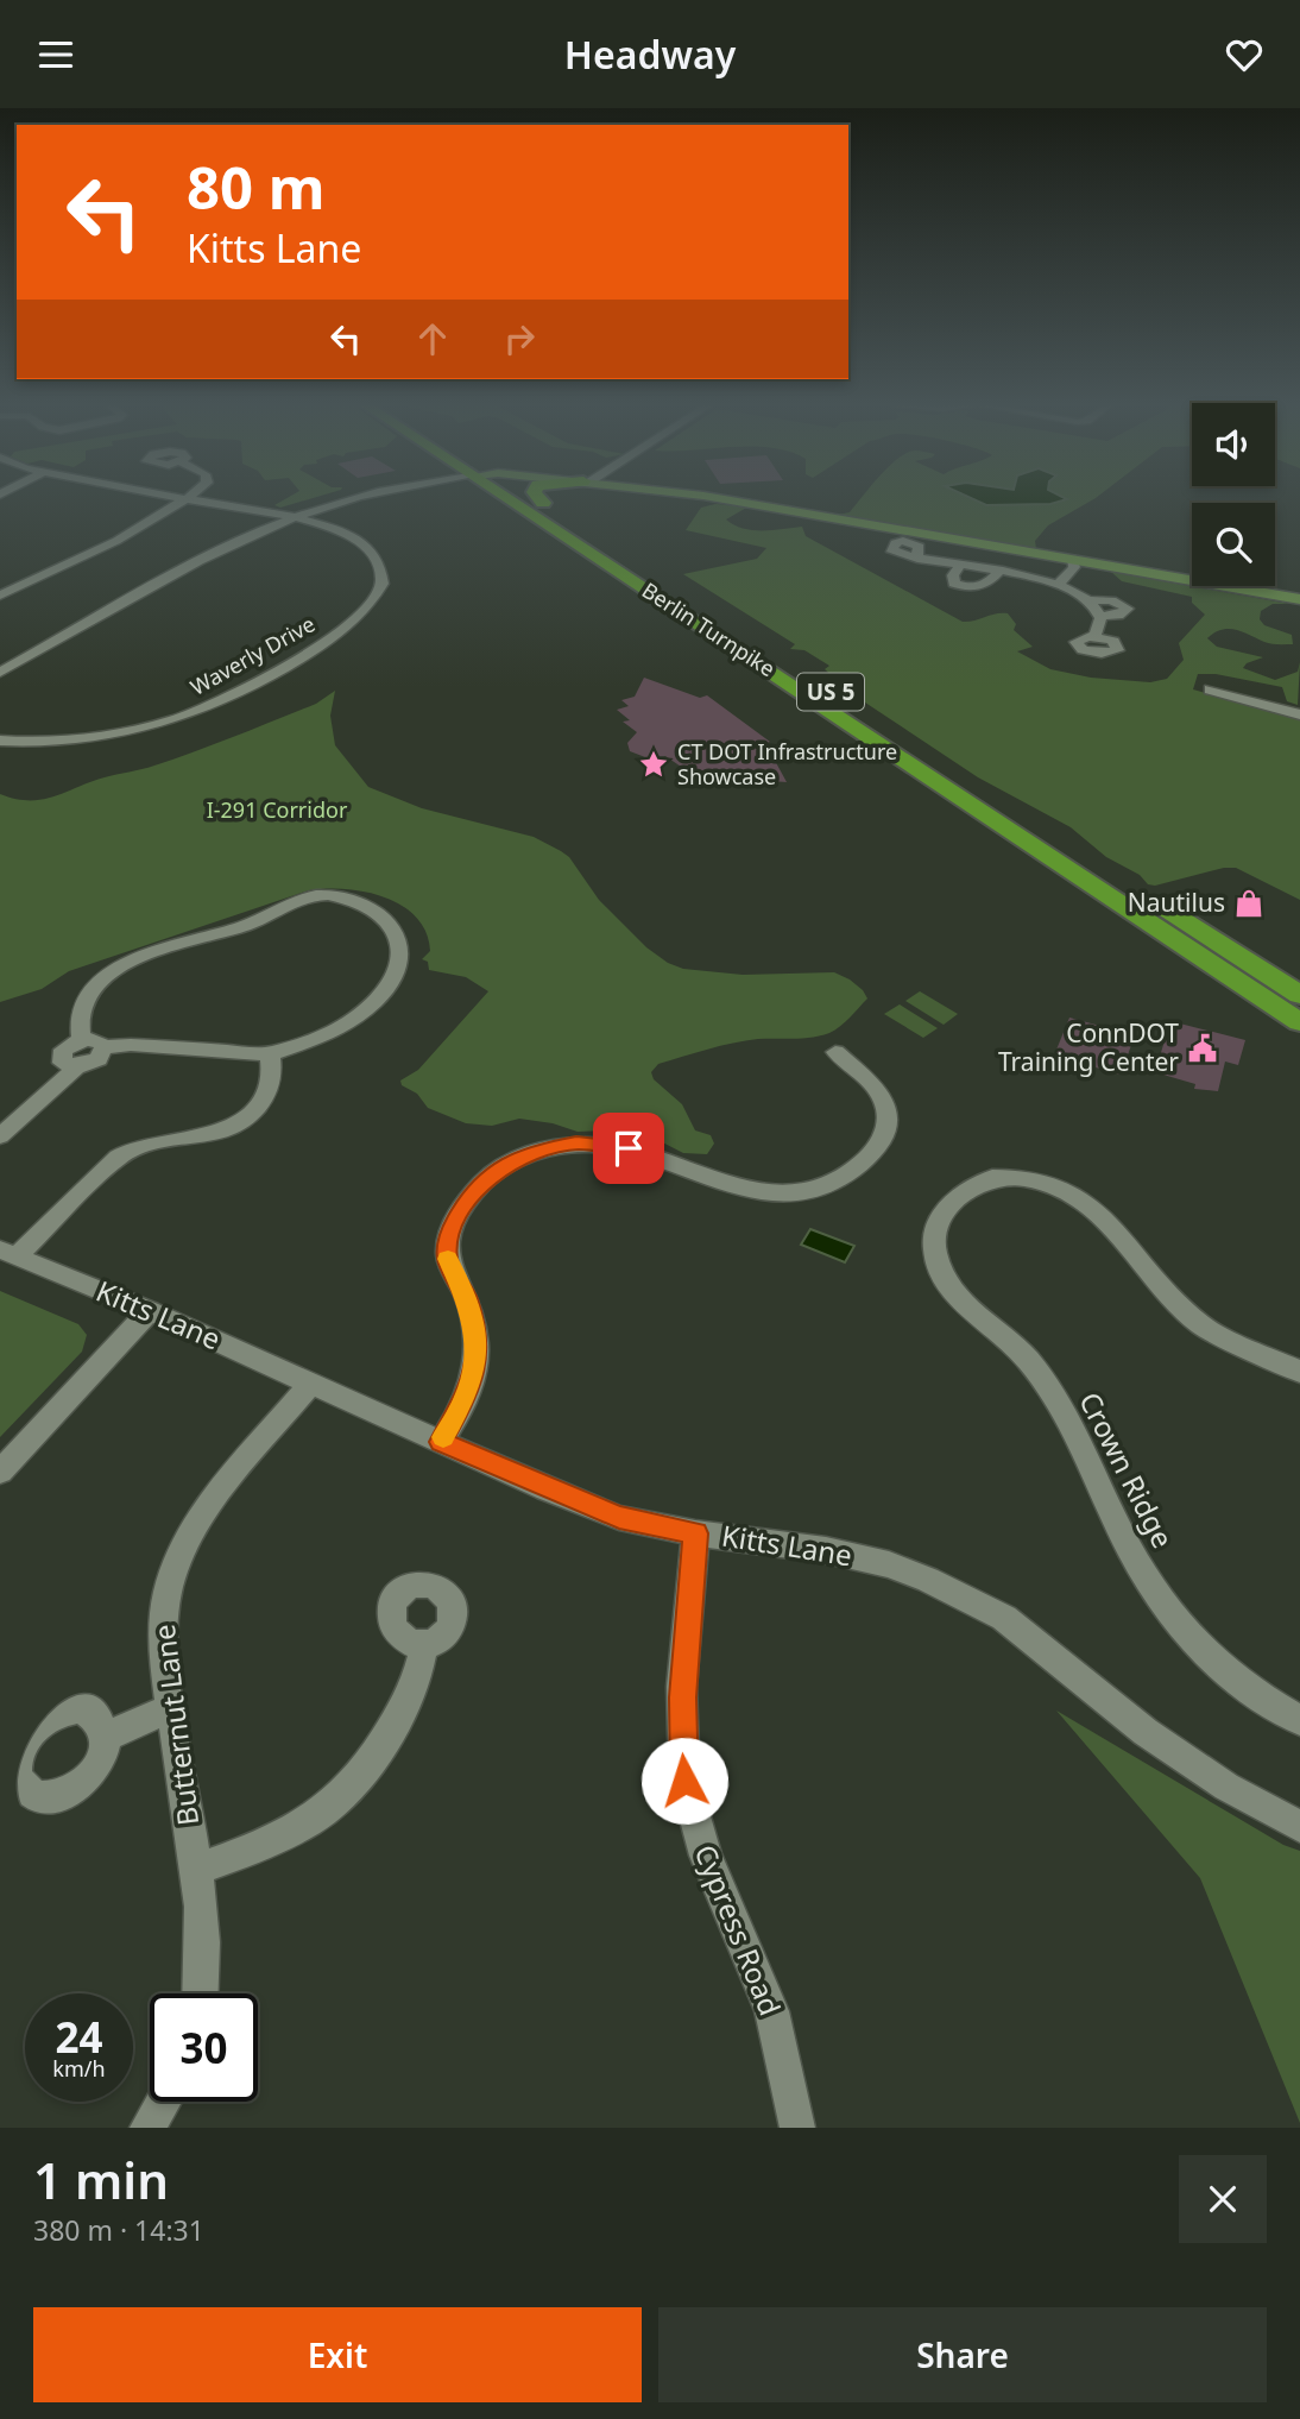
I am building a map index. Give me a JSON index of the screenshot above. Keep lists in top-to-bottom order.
{
  "streets": {
    "highway": ["Berlin Turnpike", "US 5"],
    "street": [
      "Waverly Drive",
      "Kitts Lane",
      "Crown Ridge",
      "Butternut Lane",
      "Cypress Road"
    ]
  },
  "crossings": [
    ["Kitts Lane", "Butternut Lane"],
    ["Kitts Lane", "Cypress Road"]
  ],
  "parks": ["I-291 Corridor"],
  "places": {
    "place": ["CT DOT Infrastructure Showcase"],
    "shop": ["Nautilus"],
    "public building": ["ConnDOT Training Center"]
  },
  "page": {
    "header": "Headway",
    "turn": ["80 m", "Kitts Lane"],
    "speed": "24 km/h",
    "limit": "30",
    "heading": ["1 min", "380 m · 14:31"],
    "buttons": ["Exit", "Share"]
  }
}
